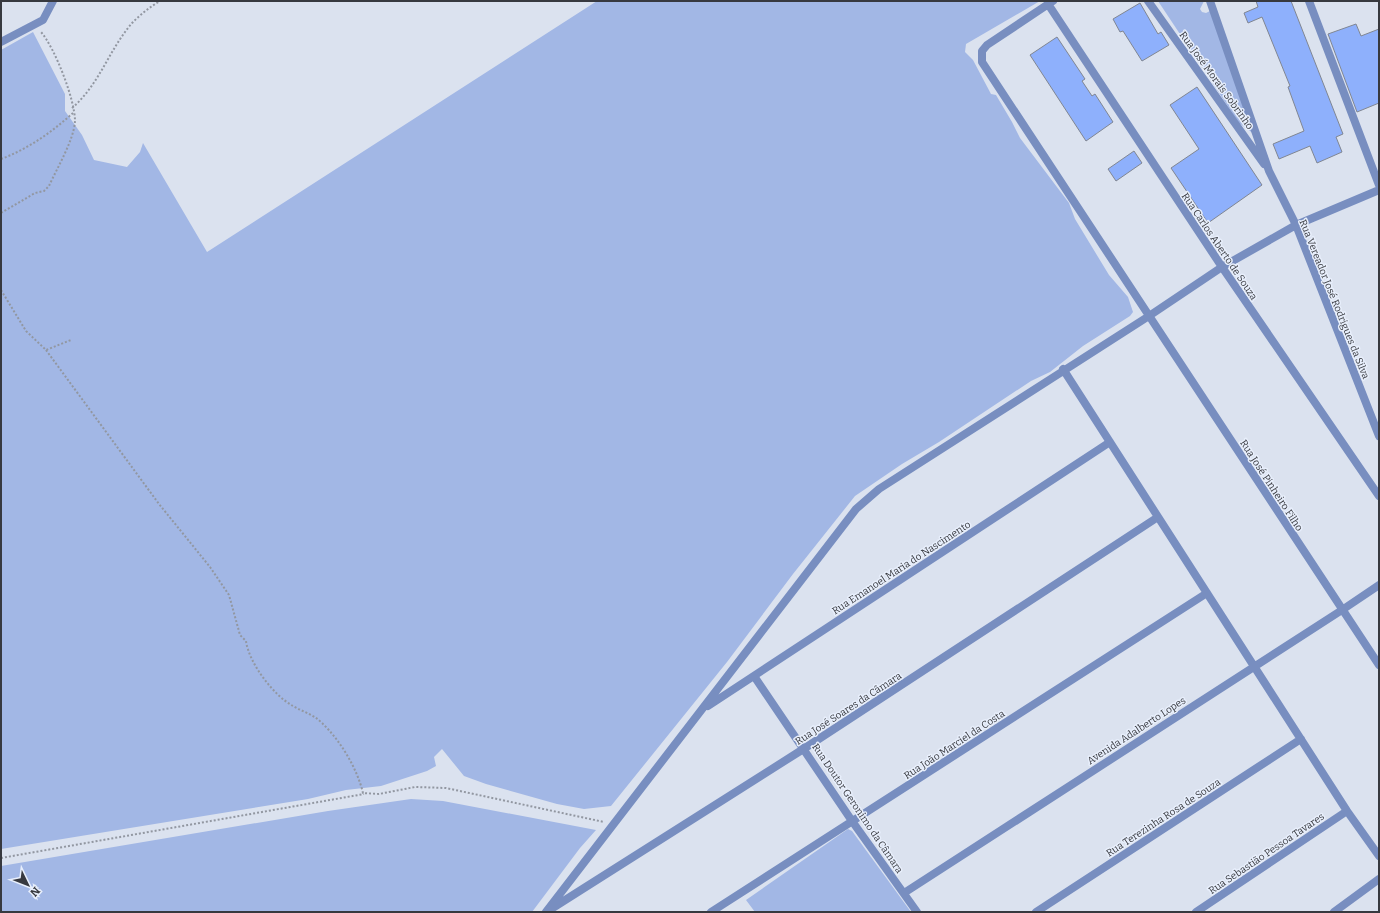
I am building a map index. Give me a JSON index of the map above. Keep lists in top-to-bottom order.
{
  "streets": {
    "street": [
      "Rua José Morais Sobrinho",
      "Rua Carlos Aberto de Souza",
      "Rua Vereador José Rodrigues da Silva",
      "Rua José Pinheiro Filho",
      "Rua Emanoel Maria do Nascimento",
      "Rua José Soares da Câmara",
      "Avenida Adalberto Lopes",
      "Rua João Marciel da Costa",
      "Rua Doutor Geronimo da Câmara",
      "Rua Terezinha Rosa de Souza",
      "Rua Sebastião Pessoa Tavares"
    ]
  },
  "crossings": [
    ["Rua José Morais Sobrinho", "Rua Vereador José Rodrigues da Silva"],
    ["Rua Carlos Aberto de Souza", "Rua José Pinheiro Filho"],
    ["Rua José Pinheiro Filho", "Avenida Adalberto Lopes"],
    ["Rua Emanoel Maria do Nascimento", "Rua Doutor Geronimo da Câmara"],
    ["Rua José Soares da Câmara", "Rua Doutor Geronimo da Câmara"],
    ["Avenida Adalberto Lopes", "Rua Doutor Geronimo da Câmara"],
    ["Rua João Marciel da Costa", "Rua Doutor Geronimo da Câmara"]
  ],
  "north": "bottom right"
}
